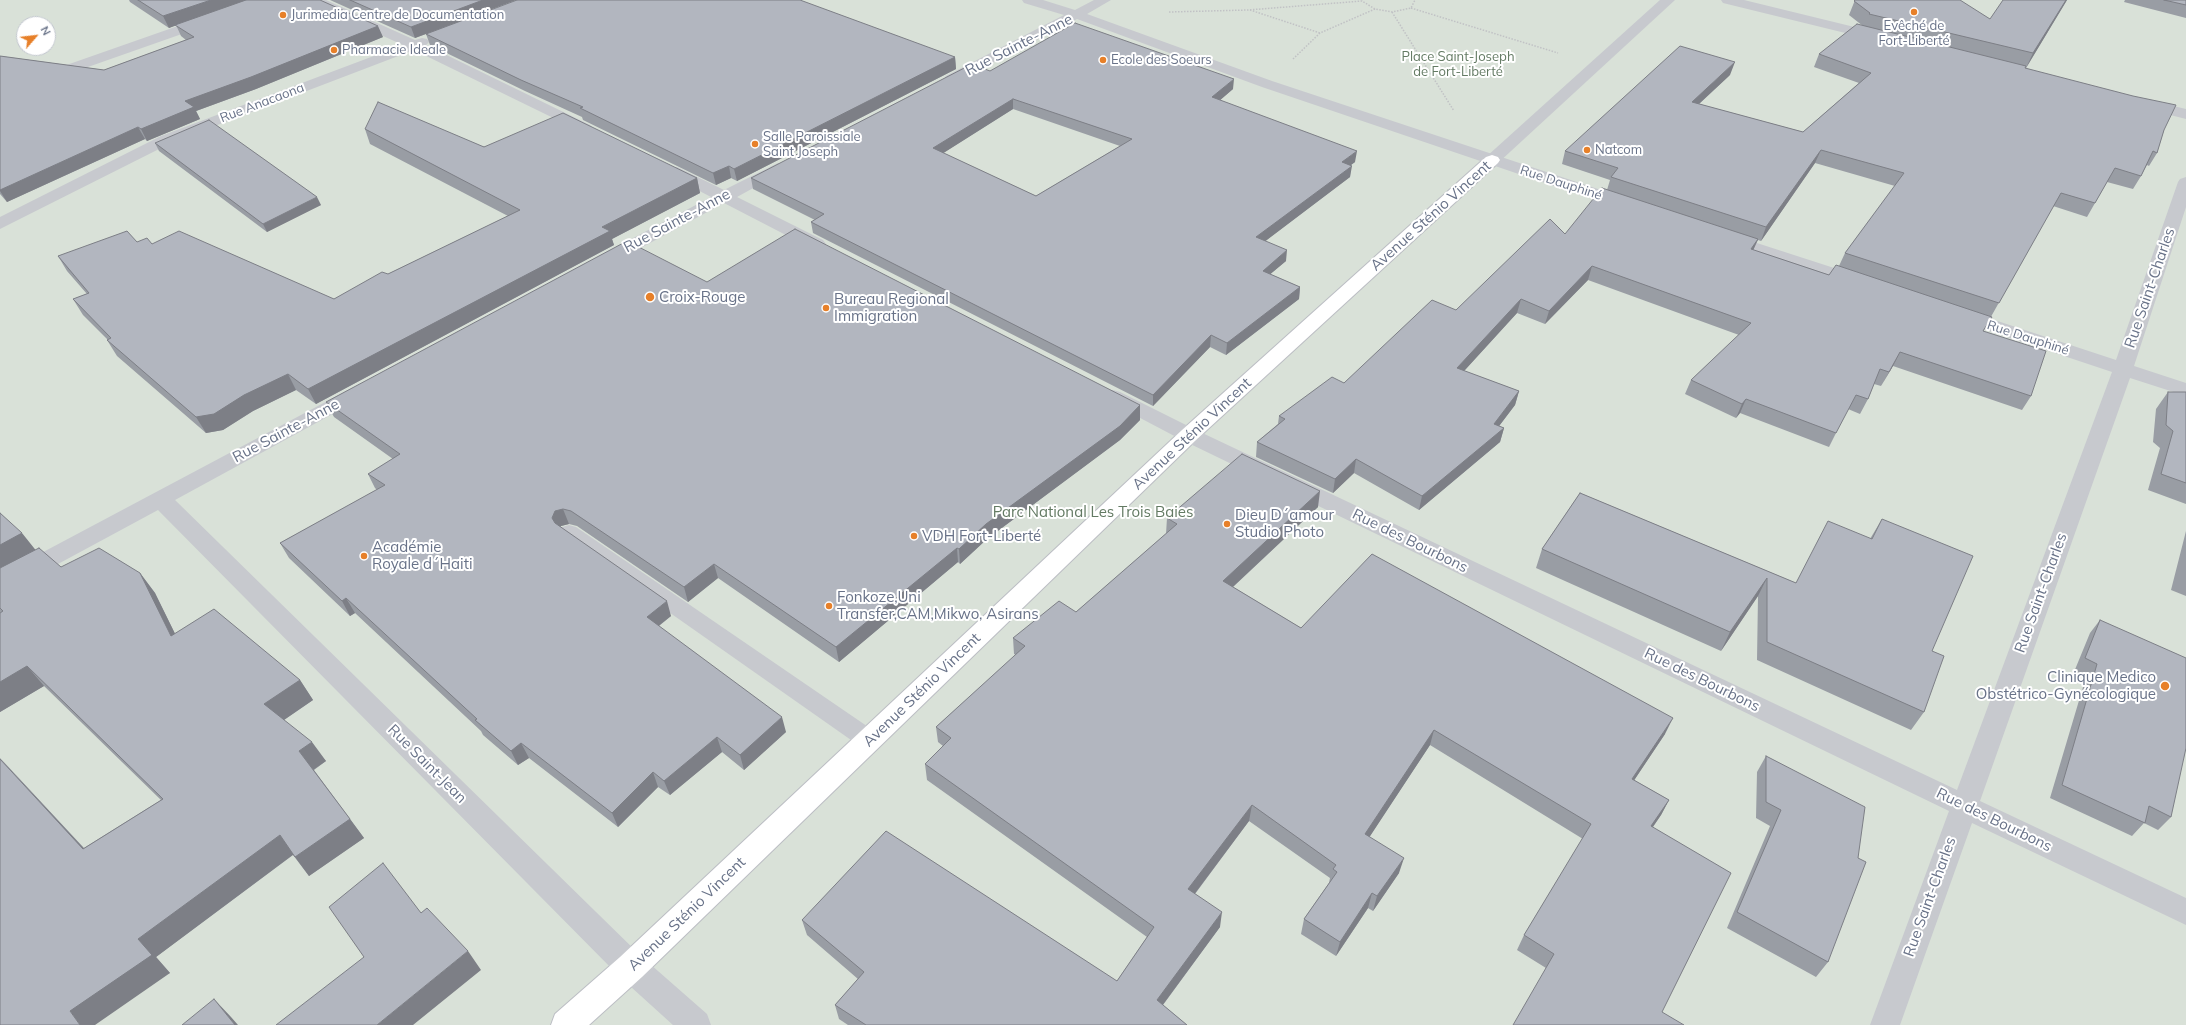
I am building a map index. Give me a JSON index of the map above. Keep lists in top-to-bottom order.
{
  "streets": {
    "main road": ["Avenue Sténio Vincent"],
    "street": [
      "Rue Sainte-Anne",
      "Rue Anacaona",
      "Rue Dauphiné",
      "Rue Saint-Charles",
      "Rue des Bourbons",
      "Rue Saint-Jean"
    ]
  },
  "crossings": [
    ["Rue Sainte-Anne", "Rue Dauphiné"],
    ["Rue Sainte-Anne", "Rue Saint-Jean"],
    ["Rue Dauphiné", "Avenue Sténio Vincent"],
    ["Rue Dauphiné", "Rue Saint-Charles"],
    ["Avenue Sténio Vincent", "Rue des Bourbons"],
    ["Avenue Sténio Vincent", "Rue Saint-Jean"],
    ["Rue Saint-Charles", "Rue des Bourbons"]
  ],
  "parks": ["Place Saint-Joseph de Fort-Liberté", "Parc National Les Trois Baies"],
  "places": [
    "Evêché de Fort-Liberté",
    "Jurimedia Centre de Documentation",
    "Pharmacie Ideale",
    "Ecole des Soeurs",
    "Salle Paroissiale Saint Joseph",
    "Natcom",
    "Croix-Rouge",
    "Bureau Regional Immigration",
    "Dieu D´amour Studio Photo",
    "VDH Fort-Liberté",
    "Académie Royale d´Haiti",
    "Fonkoze,Uni Transfer,CAM,Mikwo, Asirans",
    "Clinique Medico Obstétrico-Gynécologique"
  ],
  "north": "top right"
}
